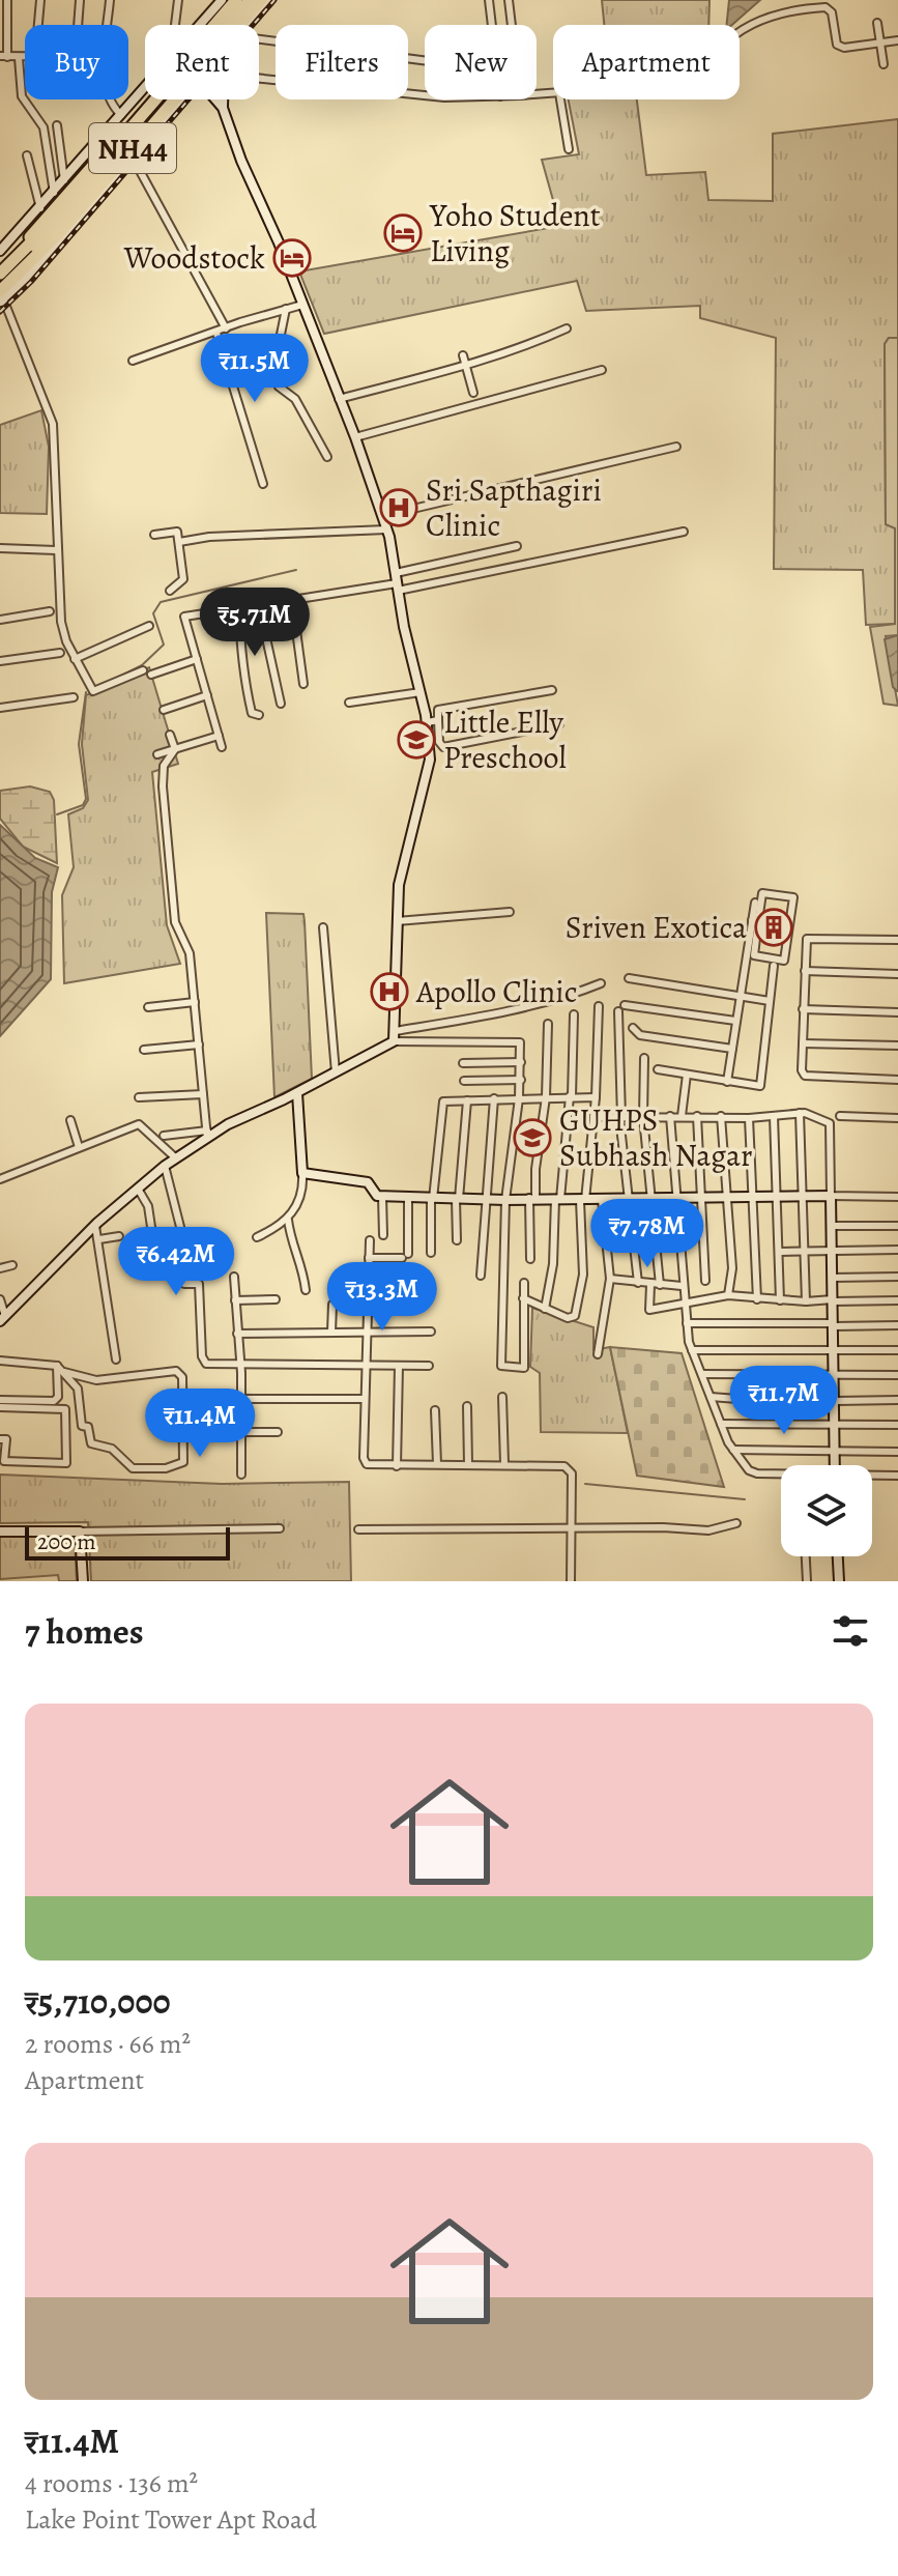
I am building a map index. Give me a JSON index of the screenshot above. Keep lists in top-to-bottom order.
{
  "streets": {
    "highway": ["NH44"]
  },
  "places": {
    "hotel": ["Yoho Student Living", "Woodstock"],
    "hospital": ["Sri Sapthagiri Clinic", "Apollo Clinic"],
    "school or university": ["Little Elly Preschool", "GUHPS Subhash Nagar"],
    "building": ["Sriven Exotica"]
  },
  "scale_bar": "200 m",
  "page": {
    "chip": [
      "Buy",
      "Rent",
      "Filters",
      "New",
      "Apartment"
    ],
    "price": [
      "₹11.5M",
      "₹5.71M",
      "₹7.78M",
      "₹6.42M",
      "₹13.3M",
      "₹11.7M",
      "₹11.4M"
    ],
    "scale": "200 m",
    "heading": "7 homes",
    "list": [
      {
        "name": "₹5,710,000",
        "note": "2 rooms · 66 m² · Apartment"
      },
      {
        "name": "₹11.4M",
        "note": "4 rooms · 136 m² · Lake Point Tower Apt Road"
      }
    ]
  }
}
